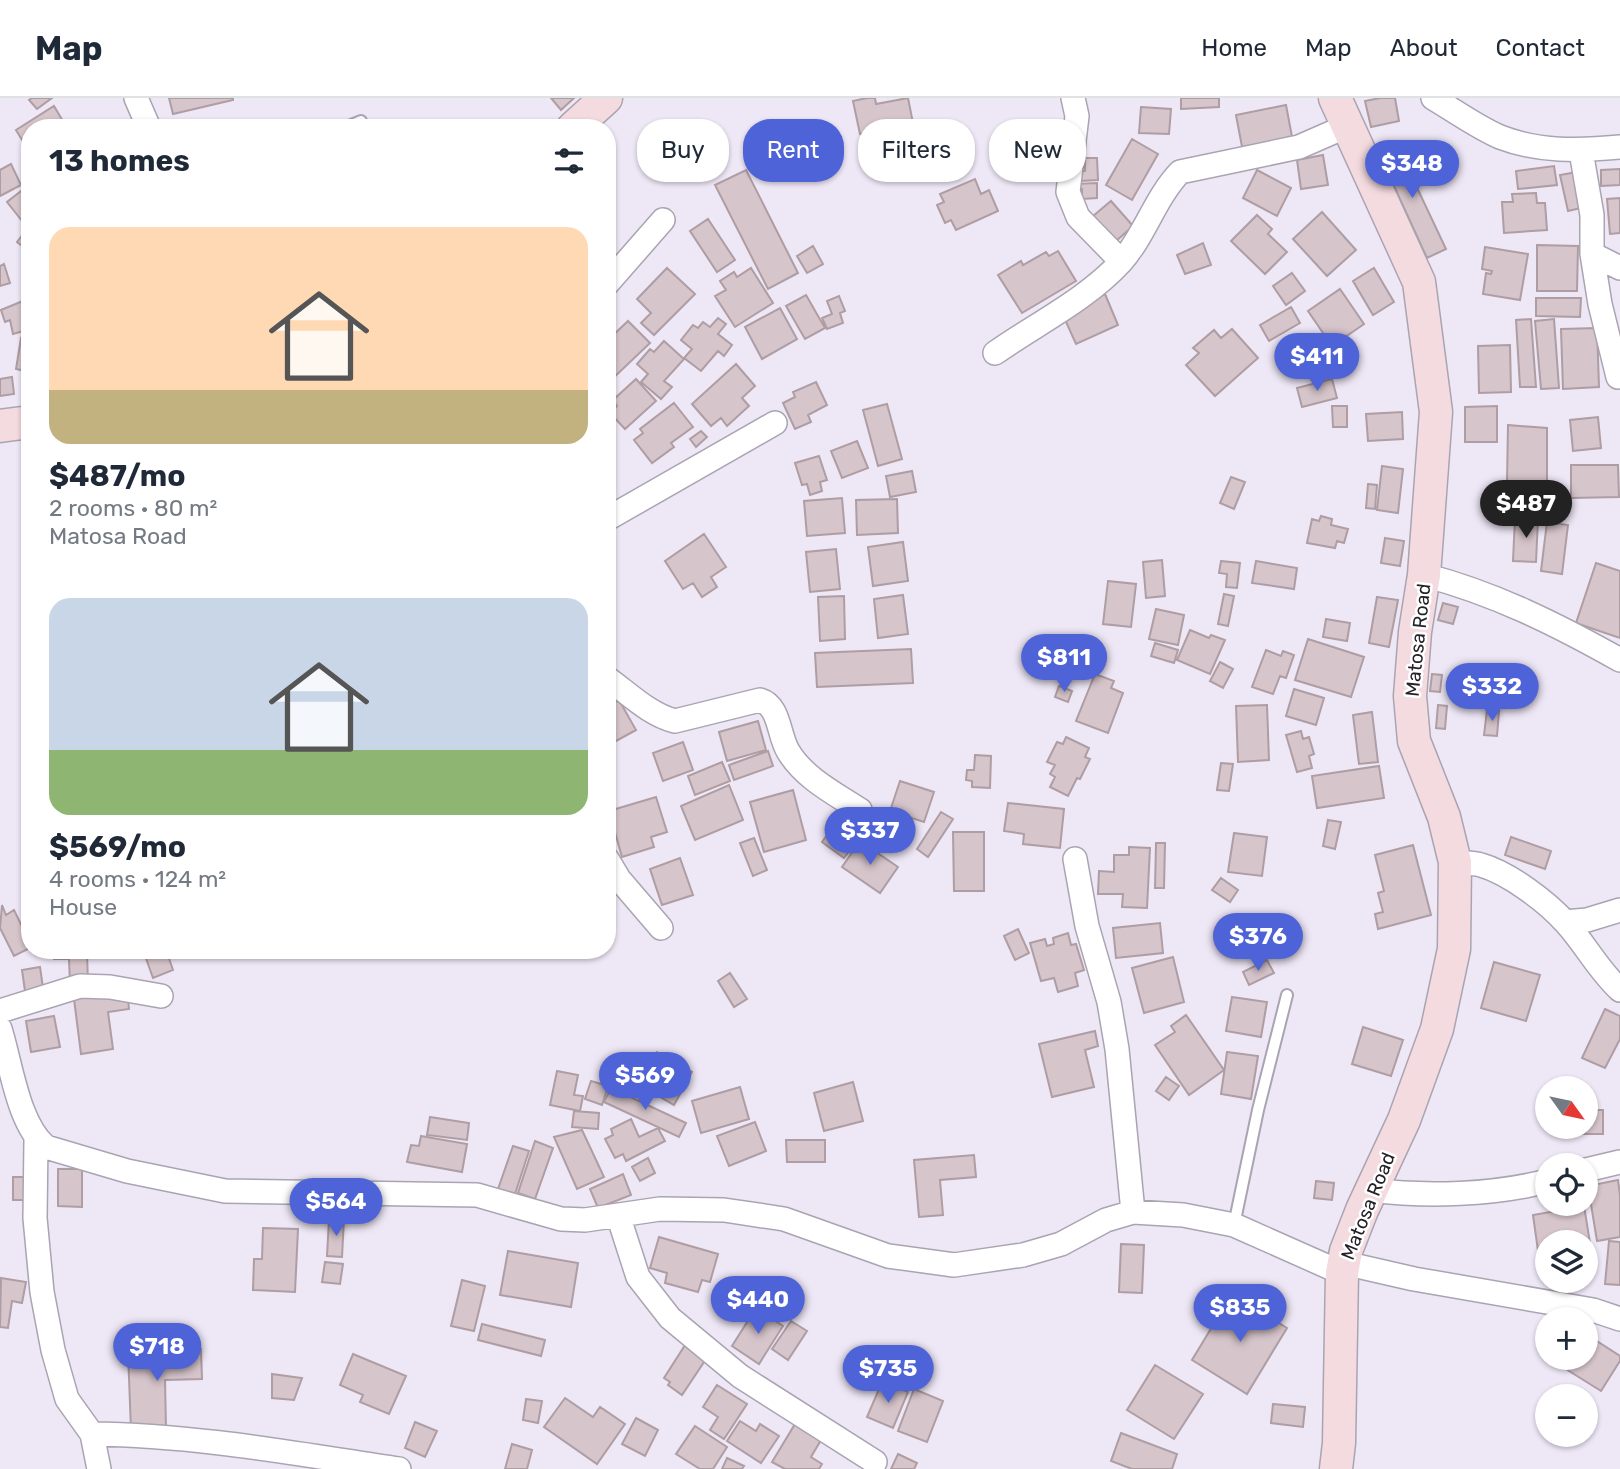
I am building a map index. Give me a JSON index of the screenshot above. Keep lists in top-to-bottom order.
{
  "streets": {
    "street": ["Matosa Road"]
  },
  "north": "bottom right",
  "page": {
    "header": "Map",
    "nav": [
      "Home",
      "Map",
      "About",
      "Contact"
    ],
    "chip": [
      "Buy",
      "Rent",
      "Filters",
      "New"
    ],
    "heading": "13 homes",
    "price": [
      "$348",
      "$411",
      "$487",
      "$811",
      "$332",
      "$337",
      "$376",
      "$569",
      "$564",
      "$440",
      "$835",
      "$718",
      "$735"
    ],
    "list": [
      {
        "name": "$487/mo",
        "note": "2 rooms · 80 m² · Matosa Road"
      },
      {
        "name": "$569/mo",
        "note": "4 rooms · 124 m² · House"
      }
    ],
    "map_buttons": ["+", "−"]
  }
}
